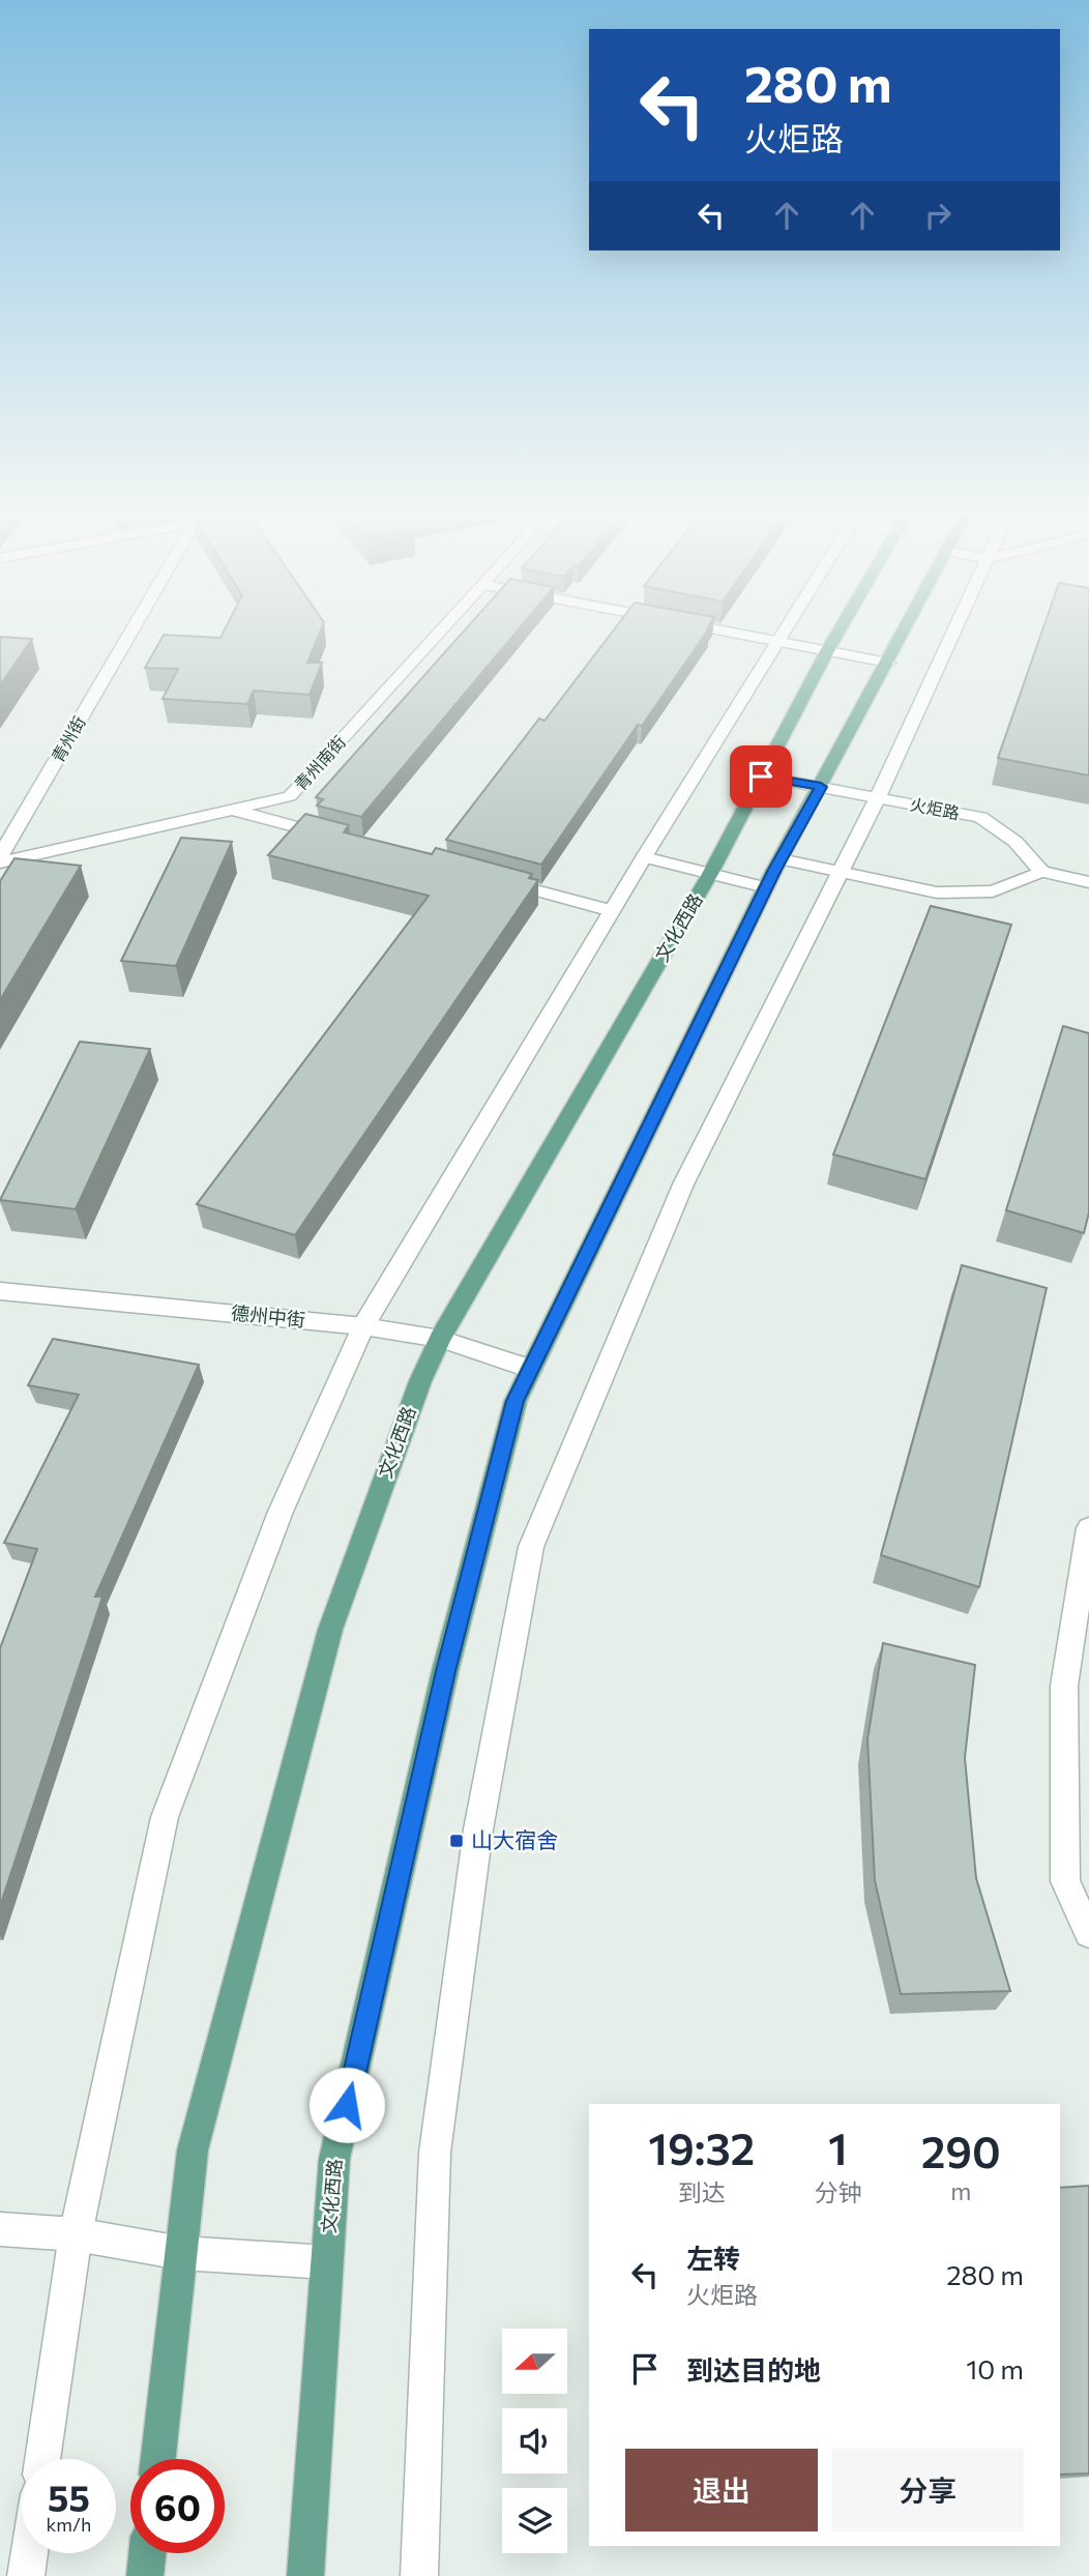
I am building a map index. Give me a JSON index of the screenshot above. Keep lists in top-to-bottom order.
{
  "streets": {
    "main road": ["文化西路"],
    "street": [
      "青州街",
      "青州南街",
      "火炬路",
      "德州中街"
    ]
  },
  "crossings": [
    ["火炬路", "文化西路"],
    ["文化西路", "德州中街"]
  ],
  "places": {
    "transit": ["山大宿舍"]
  },
  "north": "left",
  "page": {
    "turn": ["280 m", "火炬路"],
    "eta": [
      "19:32",
      "到达",
      "1",
      "分钟",
      "290",
      "m"
    ],
    "list": [
      {
        "name": "左转",
        "note": "火炬路",
        "value": "280 m"
      },
      {
        "name": "到达目的地",
        "value": "10 m"
      }
    ],
    "buttons": ["退出", "分享"],
    "speed": "55 km/h",
    "limit": "60"
  }
}
